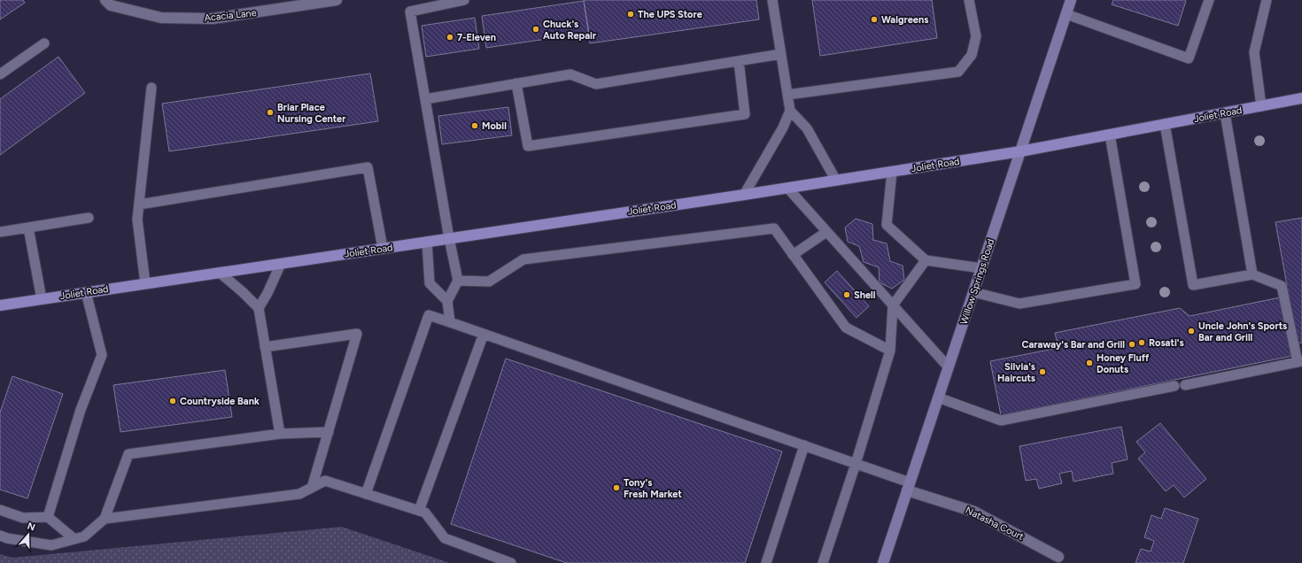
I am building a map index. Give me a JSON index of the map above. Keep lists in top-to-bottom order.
{
  "streets": {
    "main road": ["Joliet Road", "Willow Springs Road"],
    "street": ["Acacia Lane", "Natasha Court"]
  },
  "crossings": [
    ["Joliet Road", "Willow Springs Road"],
    ["Willow Springs Road", "Natasha Court"]
  ],
  "places": [
    "The UPS Store",
    "Walgreens",
    "Chuck's Auto Repair",
    "7-Eleven",
    "Briar Place Nursing Center",
    "Mobil",
    "Shell",
    "Uncle John's Sports Bar and Grill",
    "Rosati's",
    "Caraway's Bar and Grill",
    "Honey Fluff Donuts",
    "Silvia's Haircuts",
    "Countryside Bank",
    "Tony's Fresh Market"
  ],
  "north": "top"
}
